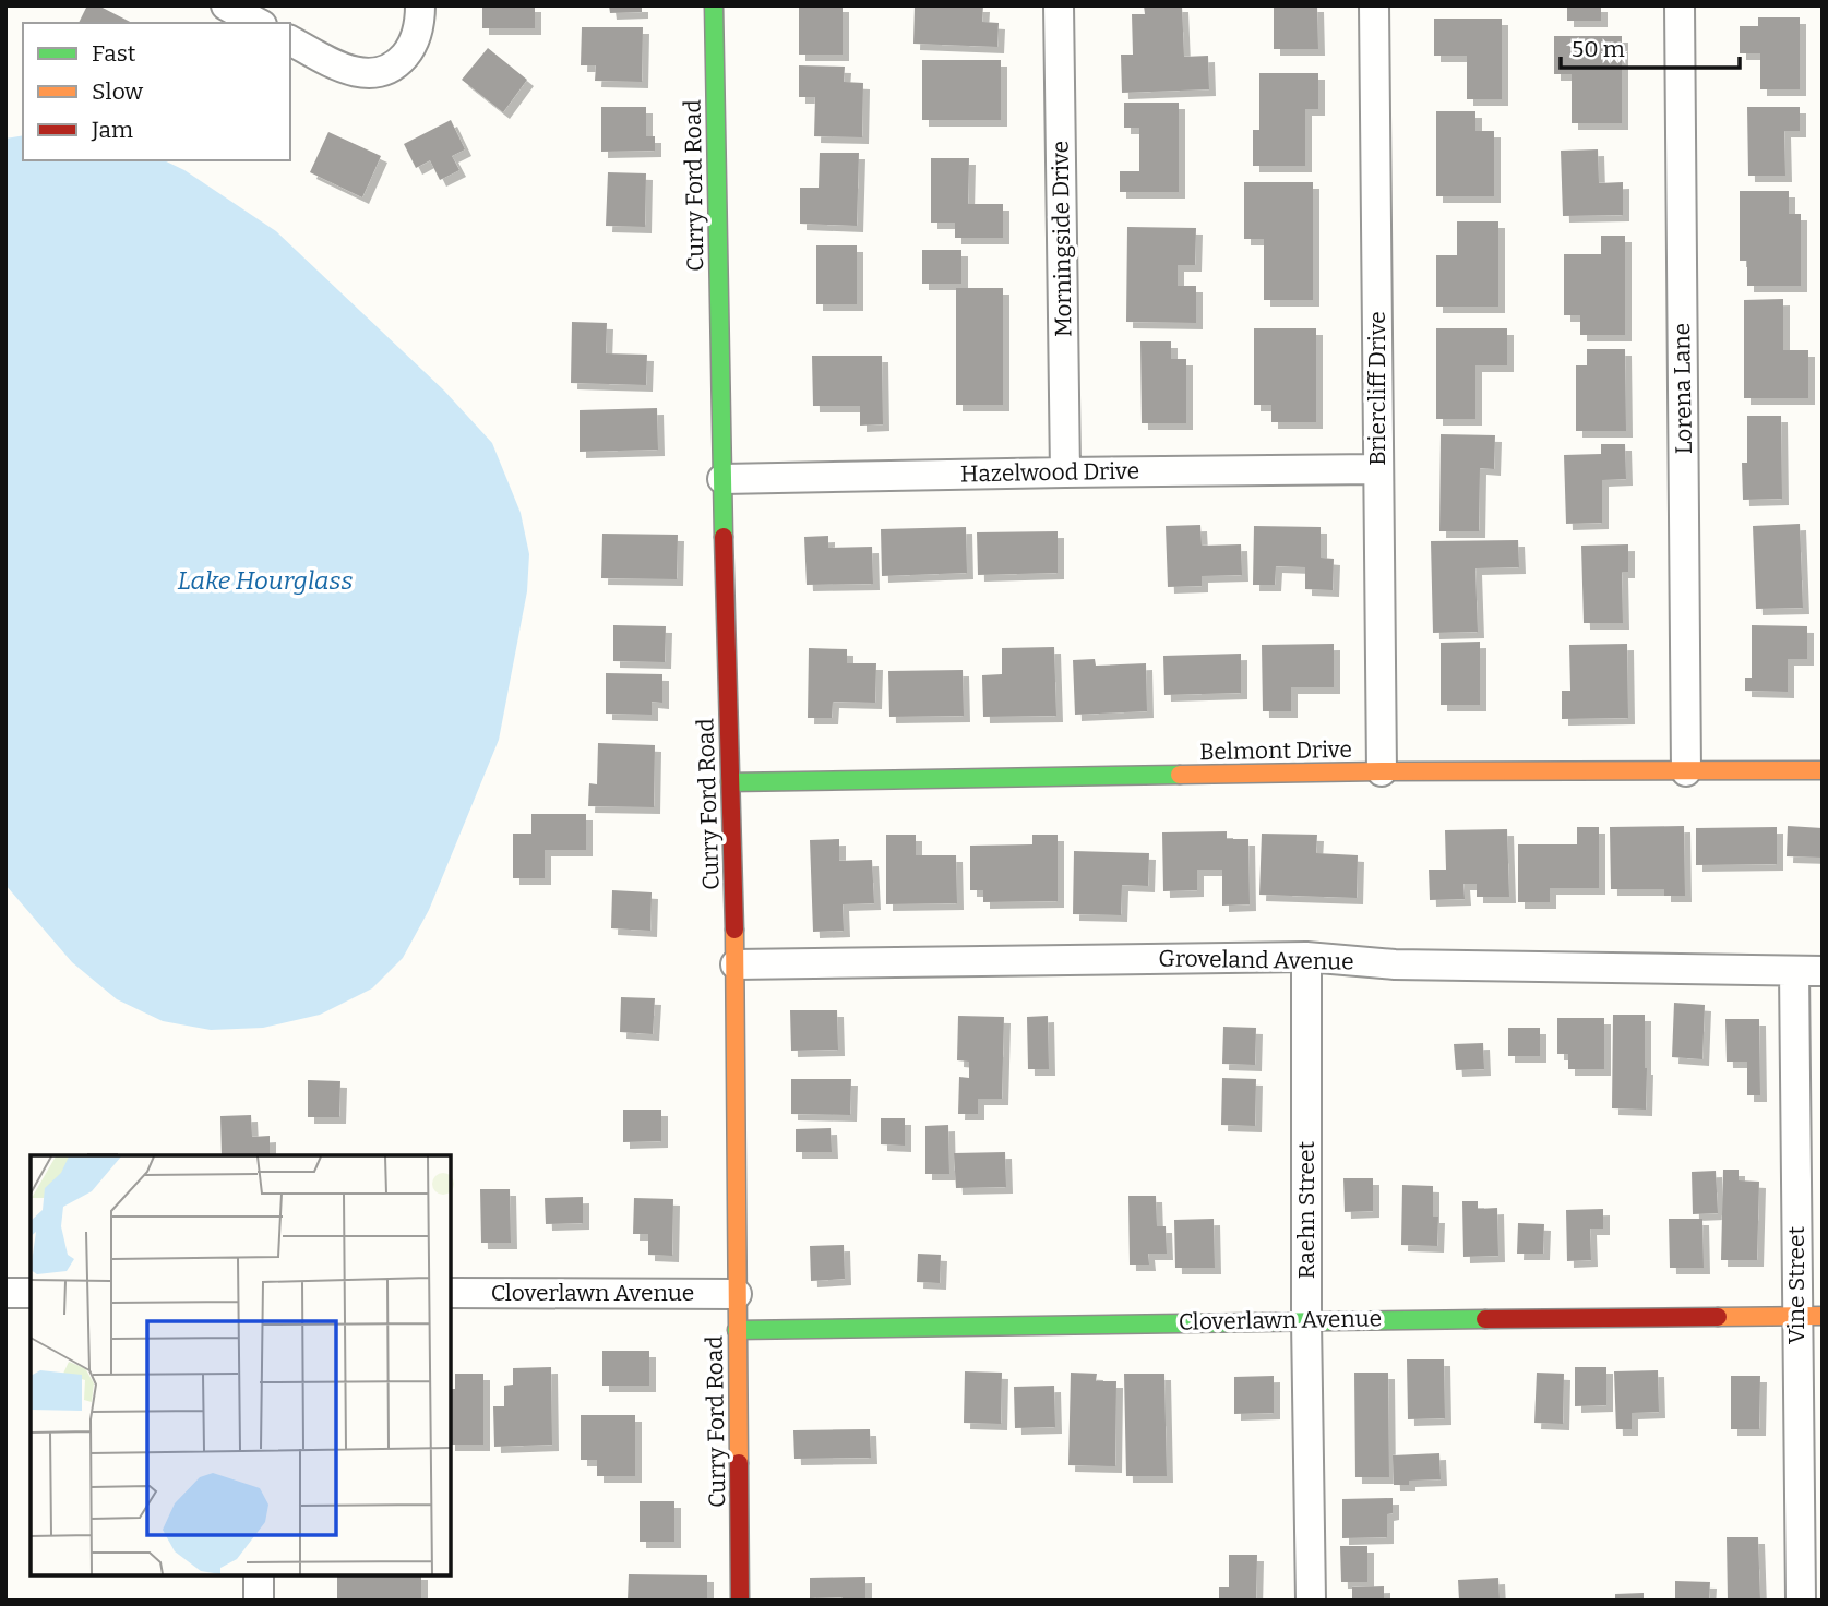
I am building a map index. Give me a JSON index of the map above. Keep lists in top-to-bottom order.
{
  "streets": {
    "street": [
      "Curry Ford Road",
      "Morningside Drive",
      "Briercliff Drive",
      "Lorena Lane",
      "Hazelwood Drive",
      "Belmont Drive",
      "Groveland Avenue",
      "Raehn Street",
      "Vine Street",
      "Cloverlawn Avenue"
    ]
  },
  "crossings": [
    ["Curry Ford Road", "Hazelwood Drive"],
    ["Curry Ford Road", "Belmont Drive"],
    ["Curry Ford Road", "Groveland Avenue"],
    ["Curry Ford Road", "Cloverlawn Avenue"],
    ["Morningside Drive", "Hazelwood Drive"],
    ["Briercliff Drive", "Hazelwood Drive"],
    ["Briercliff Drive", "Belmont Drive"],
    ["Lorena Lane", "Belmont Drive"],
    ["Groveland Avenue", "Raehn Street"],
    ["Groveland Avenue", "Vine Street"],
    ["Raehn Street", "Cloverlawn Avenue"],
    ["Vine Street", "Cloverlawn Avenue"]
  ],
  "water": ["Lake Hourglass"],
  "legend": ["Fast", "Slow", "Jam"],
  "scale_bar": "50 m"
}
